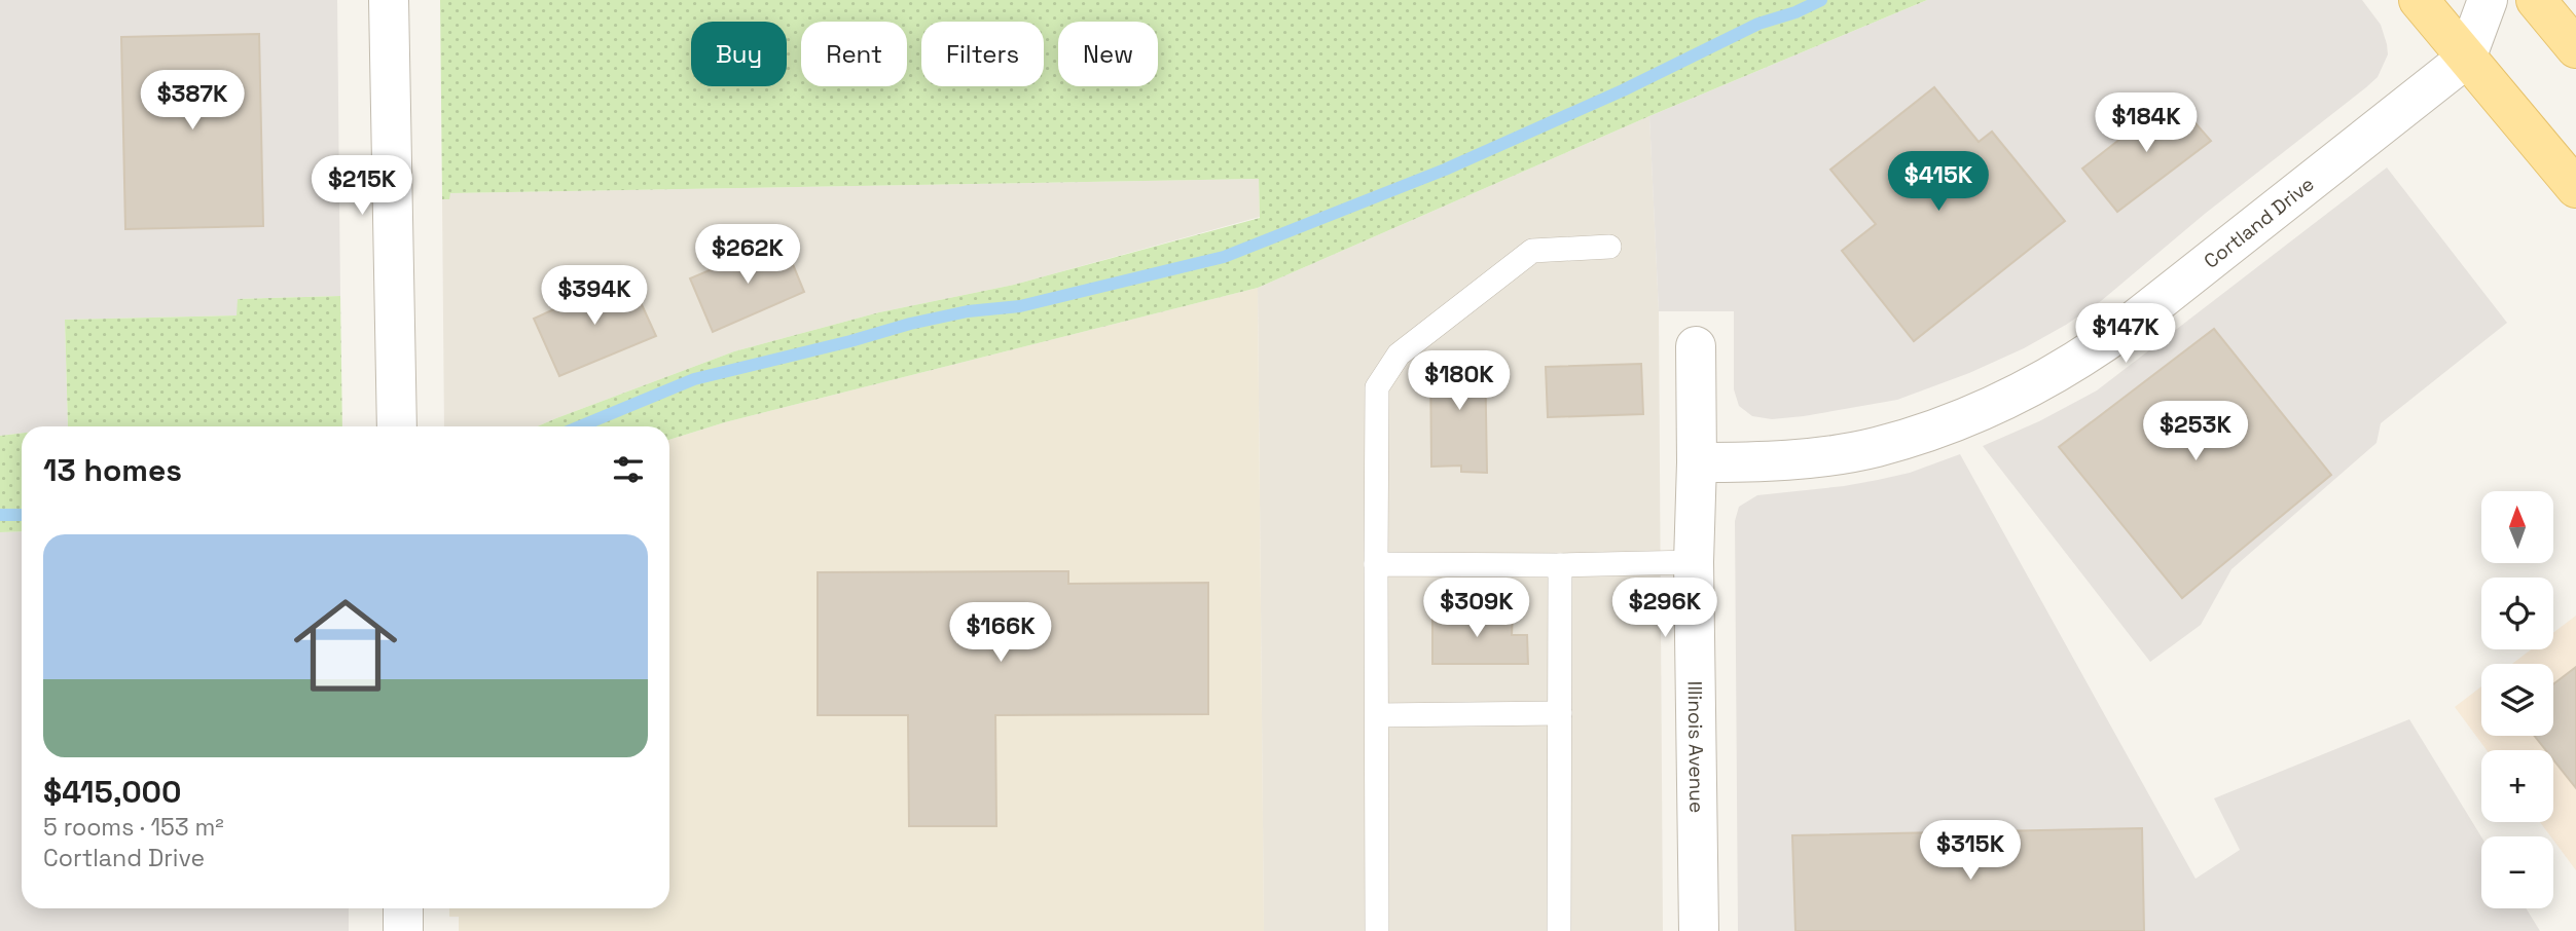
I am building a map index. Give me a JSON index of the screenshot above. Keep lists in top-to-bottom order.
{
  "streets": {
    "street": ["Cortland Drive", "Illinois Avenue"]
  },
  "crossings": [
    ["Cortland Drive", "Illinois Avenue"]
  ],
  "north": "top",
  "page": {
    "chip": [
      "Buy",
      "Rent",
      "Filters",
      "New"
    ],
    "price": [
      "$387K",
      "$184K",
      "$415K",
      "$215K",
      "$262K",
      "$394K",
      "$147K",
      "$180K",
      "$253K",
      "$309K",
      "$296K",
      "$166K",
      "$315K"
    ],
    "heading": "13 homes",
    "map_buttons": ["+", "−"],
    "list": [
      {
        "name": "$415,000",
        "note": "5 rooms · 153 m² · Cortland Drive"
      }
    ]
  }
}
